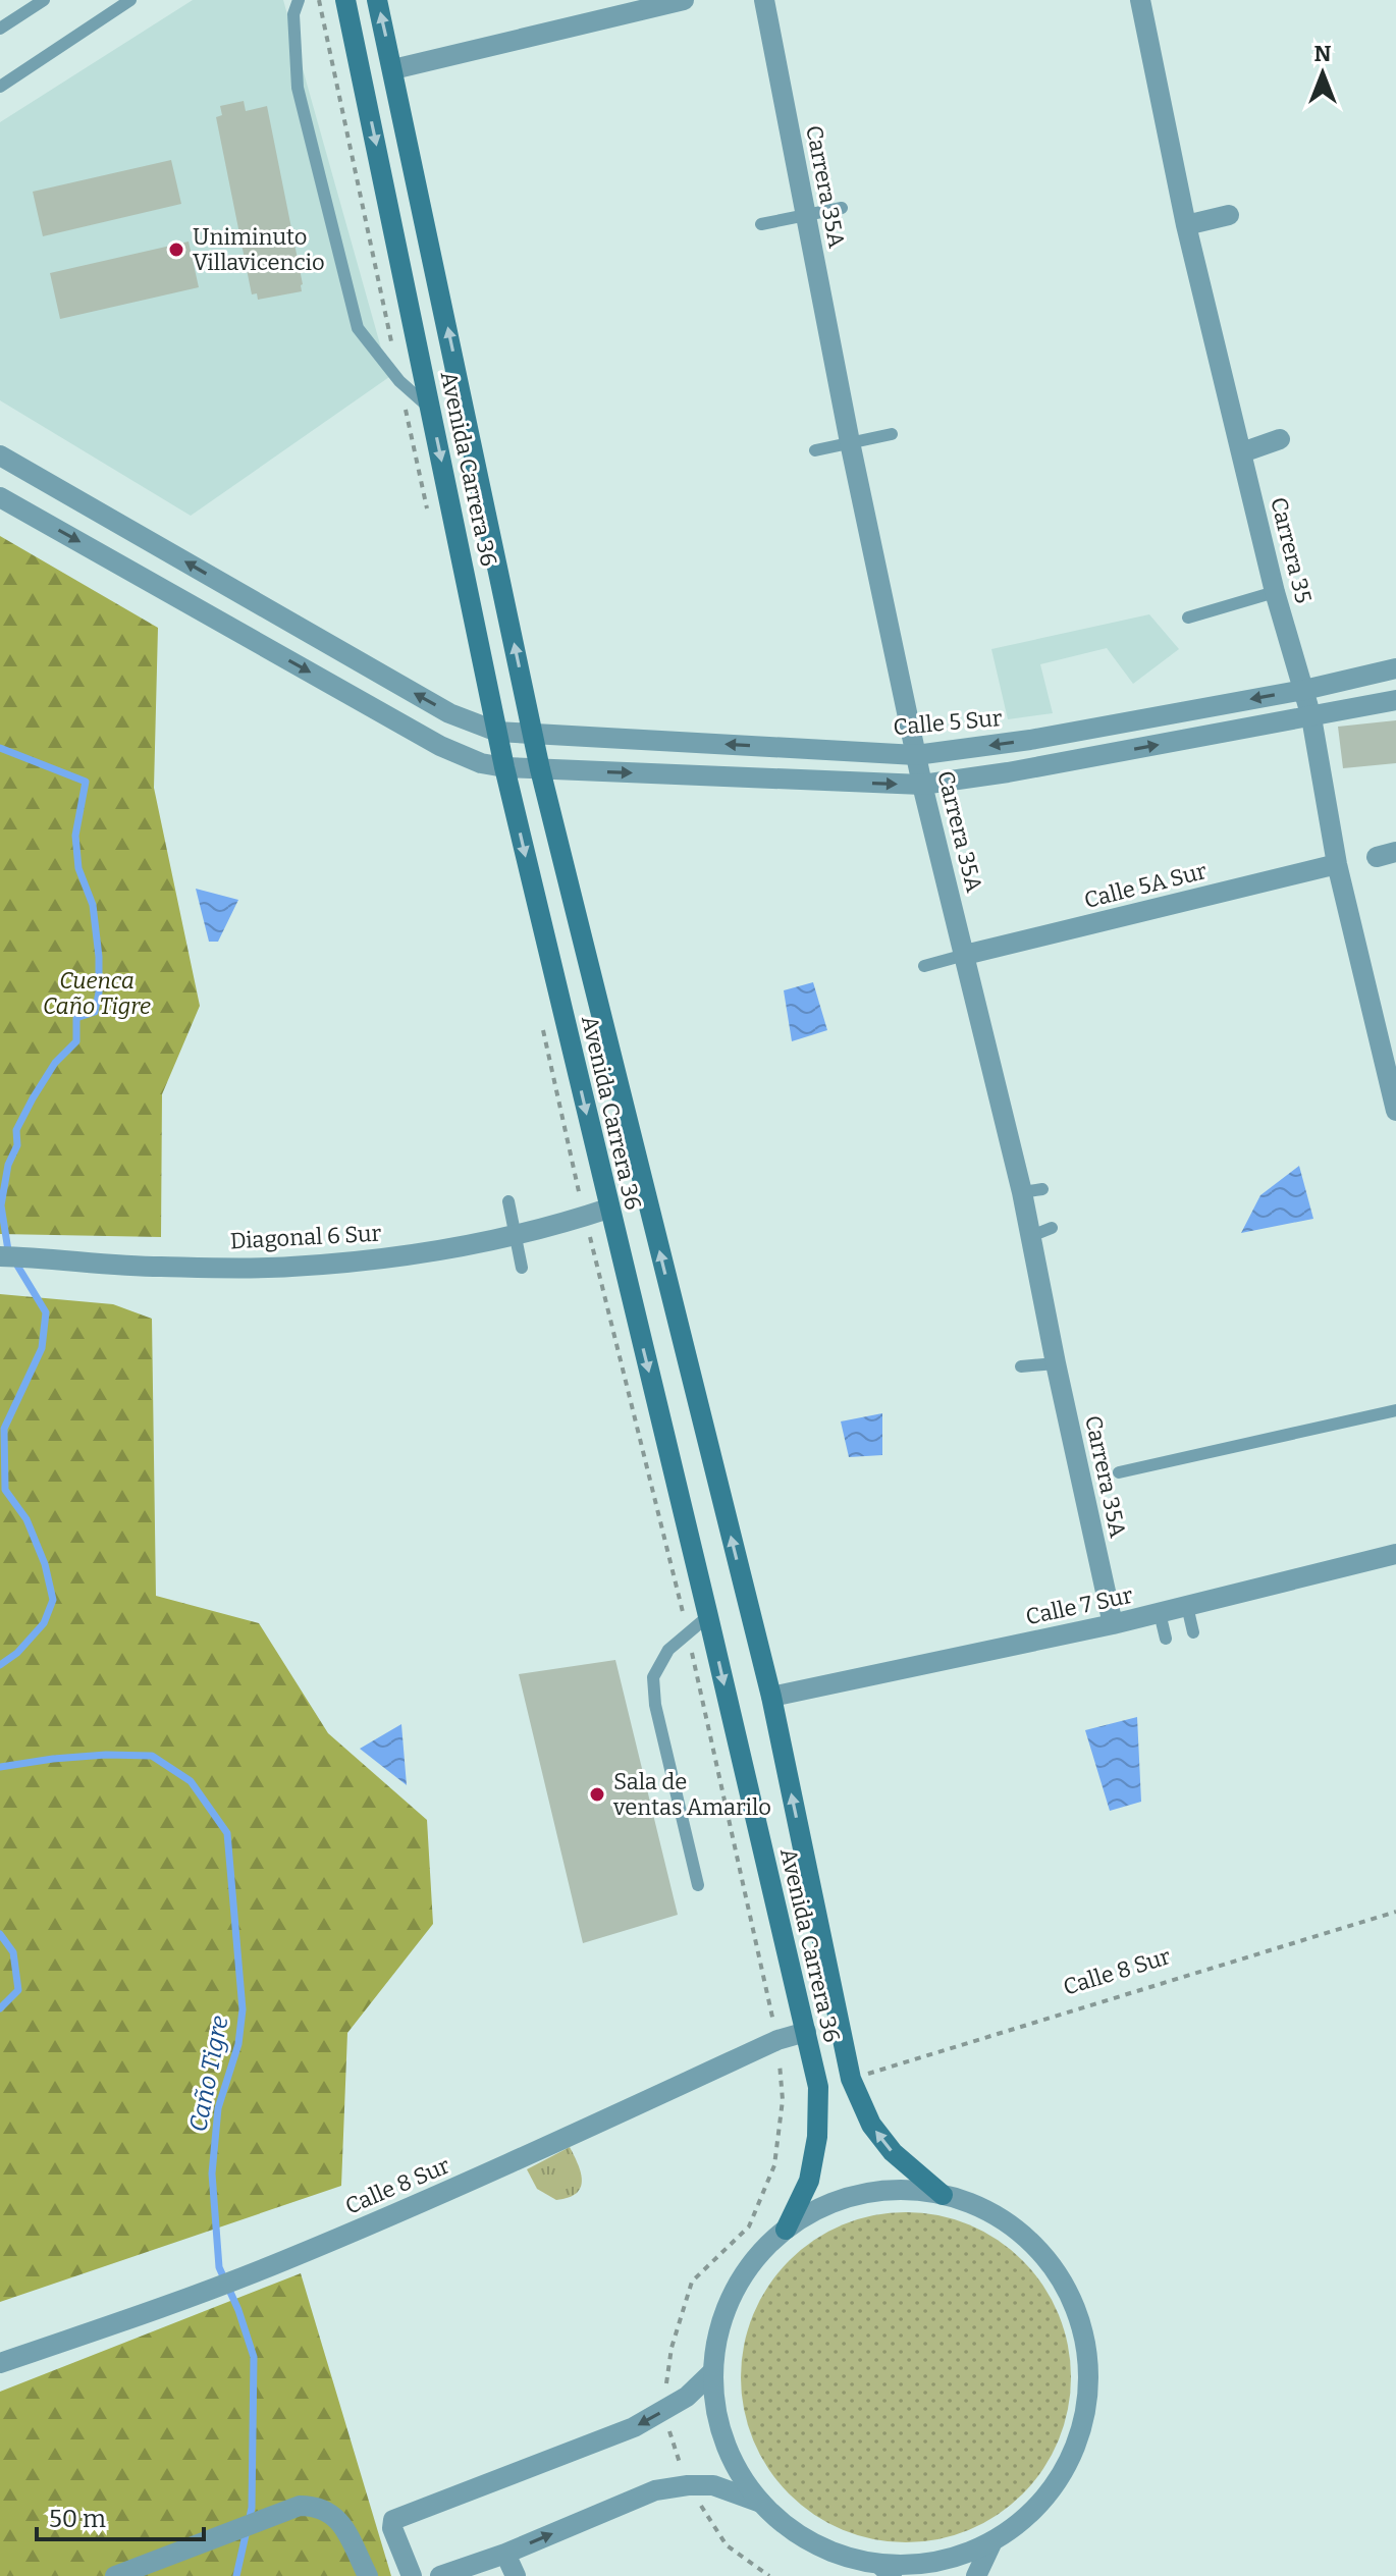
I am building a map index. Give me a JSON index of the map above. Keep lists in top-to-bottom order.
{
  "streets": {
    "main road": ["Avenida Carrera 36"],
    "street": [
      "Carrera 35A",
      "Carrera 35",
      "Calle 5 Sur",
      "Calle 5A Sur",
      "Diagonal 6 Sur",
      "Calle 7 Sur",
      "Calle 8 Sur"
    ]
  },
  "crossings": [
    ["Carrera 35A", "Calle 5 Sur"],
    ["Carrera 35A", "Calle 5A Sur"],
    ["Carrera 35A", "Calle 7 Sur"],
    ["Avenida Carrera 36", "Calle 5 Sur"],
    ["Avenida Carrera 36", "Diagonal 6 Sur"],
    ["Avenida Carrera 36", "Calle 7 Sur"],
    ["Avenida Carrera 36", "Calle 8 Sur"],
    ["Carrera 35", "Calle 5 Sur"],
    ["Carrera 35", "Calle 5A Sur"]
  ],
  "water": ["Caño Tigre"],
  "parks": ["Cuenca Caño Tigre"],
  "places": ["Uniminuto Villavicencio", "Sala de ventas Amarilo"],
  "scale_bar": "50 m",
  "north": "top"
}
